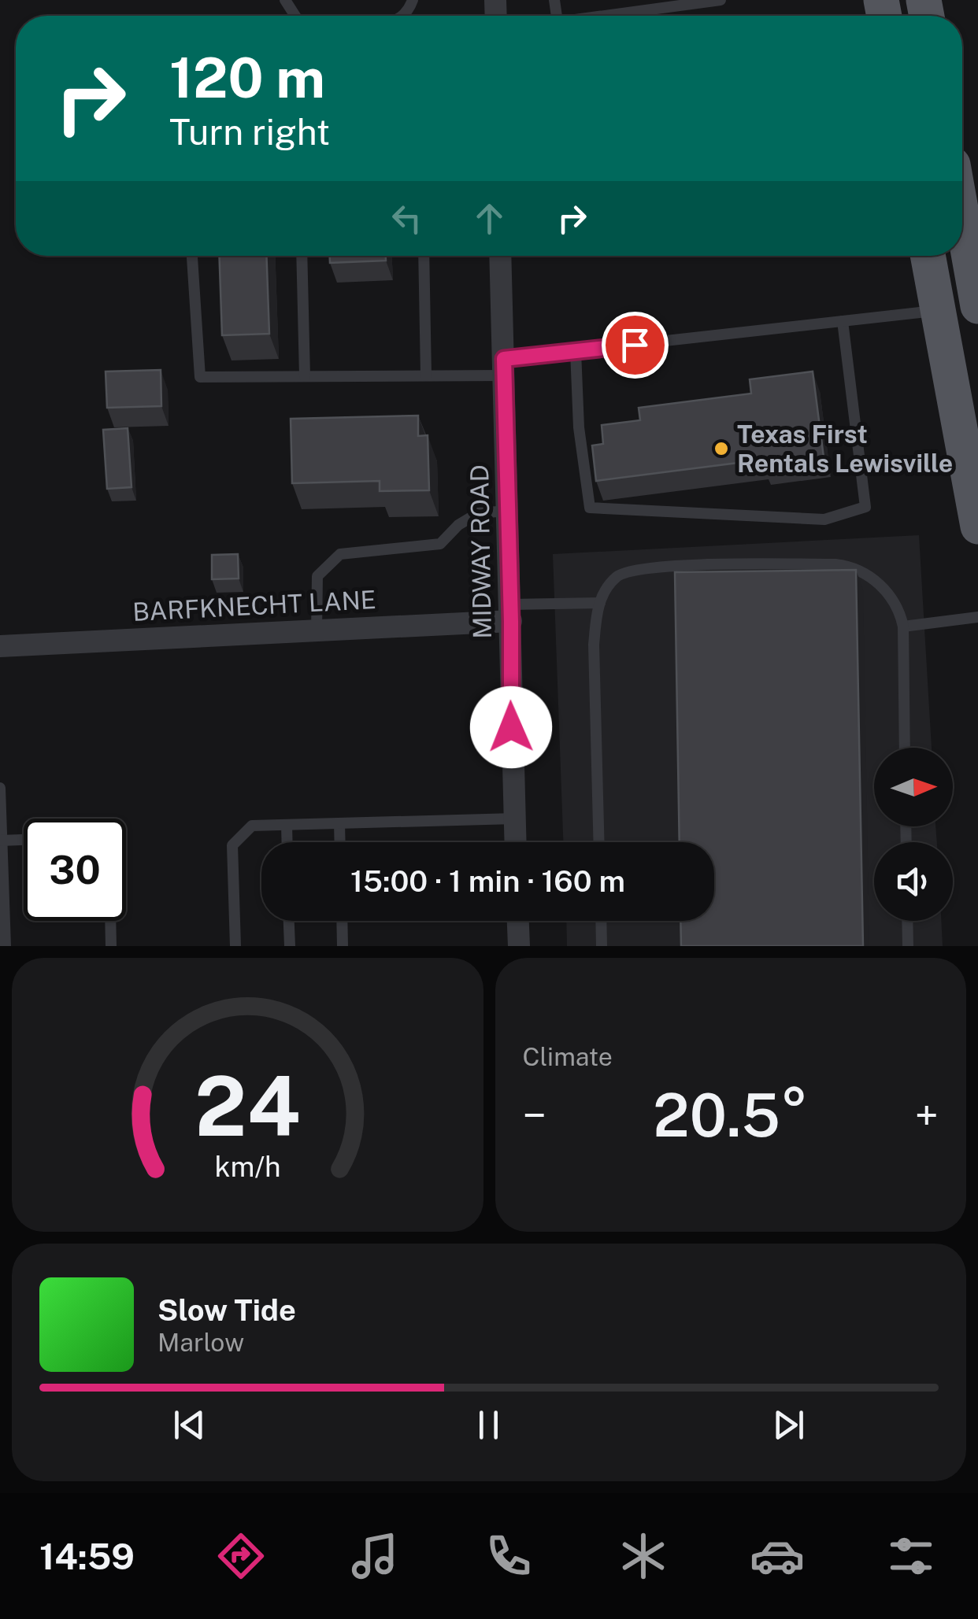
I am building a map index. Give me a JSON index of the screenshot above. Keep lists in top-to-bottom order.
{
  "streets": {
    "street": ["MIDWAY ROAD", "BARFKNECHT LANE"]
  },
  "crossings": [
    ["MIDWAY ROAD", "BARFKNECHT LANE"]
  ],
  "places": ["Texas First Rentals Lewisville"],
  "north": "right",
  "page": {
    "turn": ["120 m", "Turn right"],
    "limit": "30",
    "trip": "15:00 · 1 min · 160 m",
    "tile": "Climate",
    "heat": ["−", "20.5°", "+"],
    "song": ["Slow Tide", "Marlow"],
    "tabs": "14:59",
    "gauge": ["24", "km/h"]
  }
}
